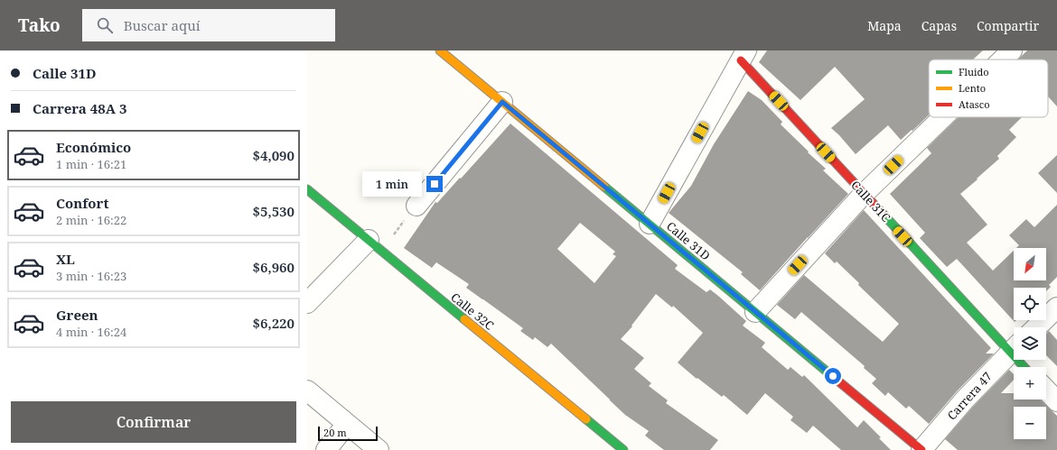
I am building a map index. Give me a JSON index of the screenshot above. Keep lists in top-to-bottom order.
{
  "streets": {
    "street": [
      "Calle 31C",
      "Calle 31D",
      "Calle 32C",
      "Carrera 47"
    ]
  },
  "crossings": [
    ["Calle 31D", "Carrera 47"]
  ],
  "legend": ["Fluido", "Lento", "Atasco"],
  "scale_bar": "20 m",
  "north": "bottom left",
  "page": {
    "header": "Tako",
    "search": "Buscar aquí",
    "nav": ["Mapa", "Capas", "Compartir"],
    "banner": ["Calle 31D", "Carrera 48A 3"],
    "list": [
      {
        "name": "Económico",
        "note": "1 min · 16:21",
        "value": "$4,090"
      },
      {
        "name": "Confort",
        "note": "2 min · 16:22",
        "value": "$5,530"
      },
      {
        "name": "XL",
        "note": "3 min · 16:23",
        "value": "$6,960"
      },
      {
        "name": "Green",
        "note": "4 min · 16:24",
        "value": "$6,220"
      }
    ],
    "bubble": "1 min",
    "map_buttons": ["+", "−"],
    "buttons": "Confirmar",
    "scale": "20 m"
  }
}
